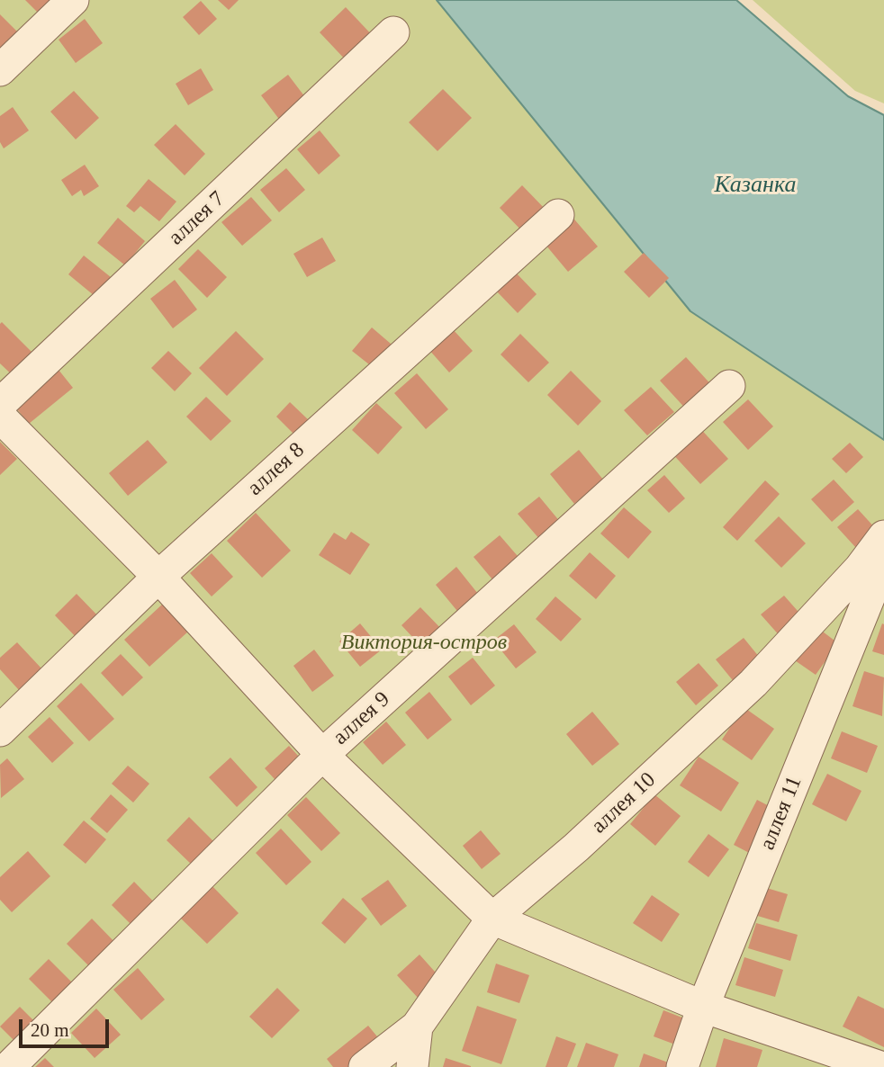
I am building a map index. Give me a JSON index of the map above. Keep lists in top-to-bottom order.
{
  "streets": {
    "lane": [
      "аллея 7",
      "аллея 8",
      "аллея 9",
      "аллея 10",
      "аллея 11"
    ]
  },
  "water": ["Казанка"],
  "parks": ["Виктория-остров"],
  "scale_bar": "20 m"
}
